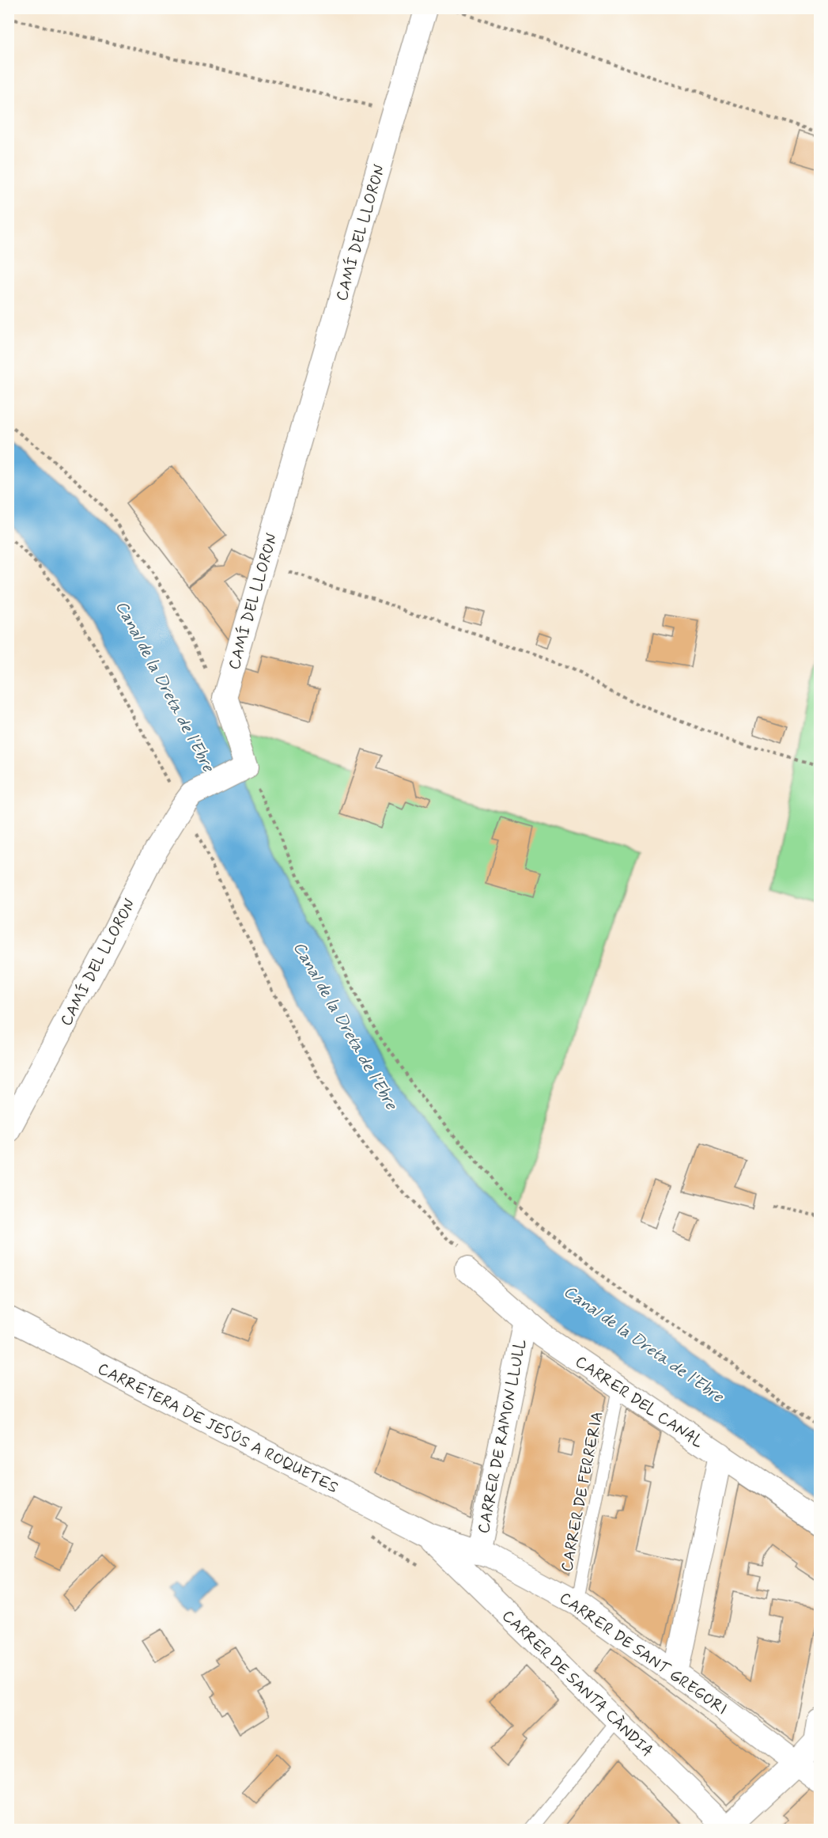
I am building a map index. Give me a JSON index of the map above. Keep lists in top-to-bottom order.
{
  "streets": {
    "street": [
      "CAMÍ DEL LLORON",
      "CARRER DEL CANAL",
      "CARRETERA DE JESÚS A ROQUETES",
      "CARRER DE RAMON LLULL",
      "CARRER DE SANT GREGORI",
      "CARRER DE SANTA CÀNDIA"
    ],
    "lane": ["CARRER DE FERRERIA"]
  },
  "crossings": [
    ["CARRER DEL CANAL", "CARRER DE RAMON LLULL"],
    ["CARRER DEL CANAL", "CARRER DE FERRERIA"],
    ["CARRETERA DE JESÚS A ROQUETES", "CARRER DE SANT GREGORI"],
    ["CARRETERA DE JESÚS A ROQUETES", "CARRER DE SANTA CÀNDIA"],
    ["CARRER DE RAMON LLULL", "CARRER DE SANT GREGORI"],
    ["CARRER DE FERRERIA", "CARRER DE SANT GREGORI"],
    ["CARRER DE SANT GREGORI", "CARRER DE SANTA CÀNDIA"]
  ],
  "water": ["Canal de la Dreta de l'Ebre"]
}
